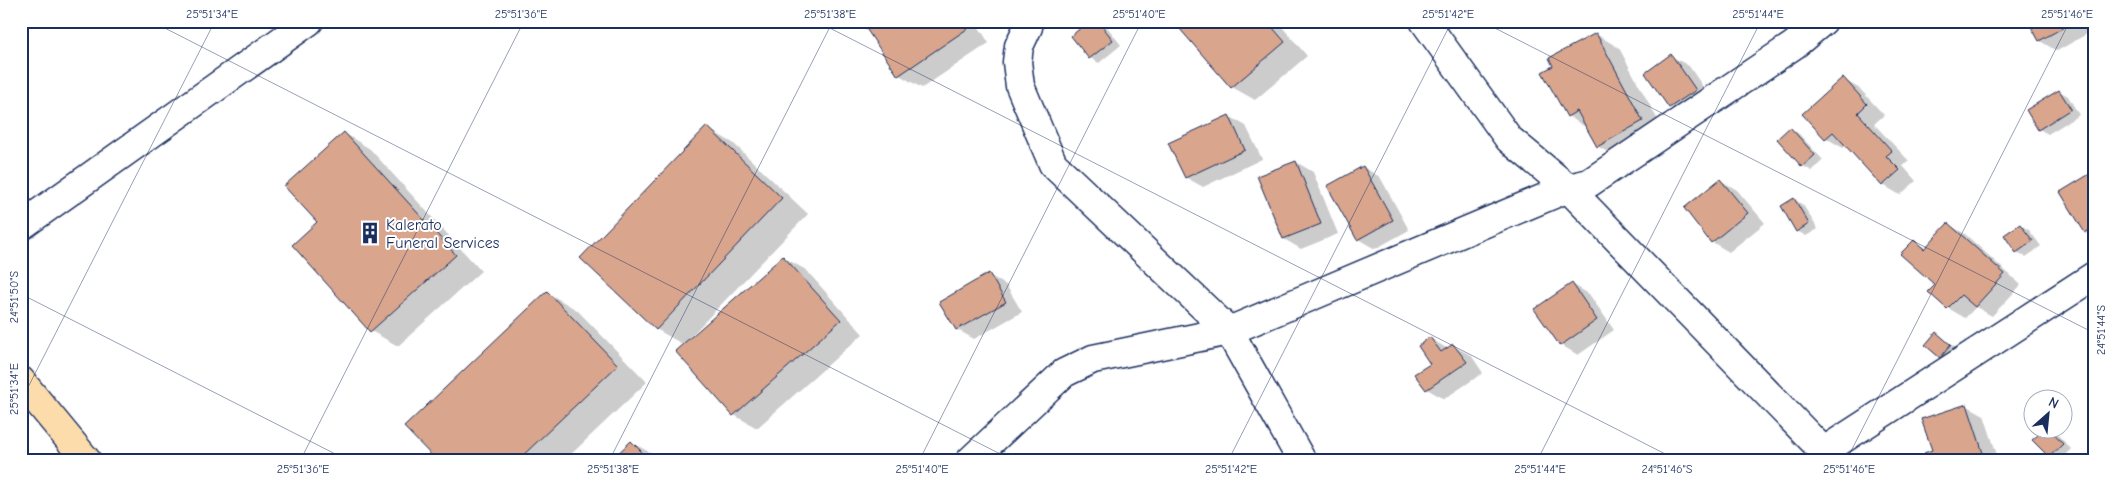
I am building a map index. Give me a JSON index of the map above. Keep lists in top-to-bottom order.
{
  "places": {
    "building": ["Kalerato Funeral Services"]
  },
  "north": "top right",
  "coordinates": [
    "25°51'34\"E",
    "25°51'36\"E",
    "25°51'38\"E",
    "25°51'40\"E",
    "25°51'42\"E",
    "25°51'44\"E",
    "25°51'46\"E",
    "24°51'50\"S",
    "24°51'44\"S",
    "24°51'46\"S"
  ]
}
